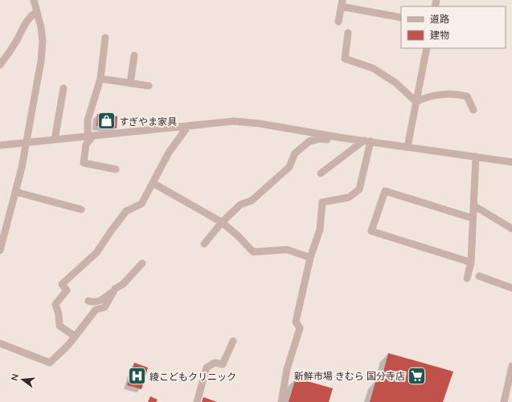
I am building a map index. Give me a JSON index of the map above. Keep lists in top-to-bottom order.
{
  "places": {
    "shop": ["すぎやま家具"],
    "supermarket": ["新鮮市場 きむら 国分寺店"],
    "hospital": ["綾こどもクリニック"]
  },
  "legend": ["道路", "建物"],
  "north": "left"
}
